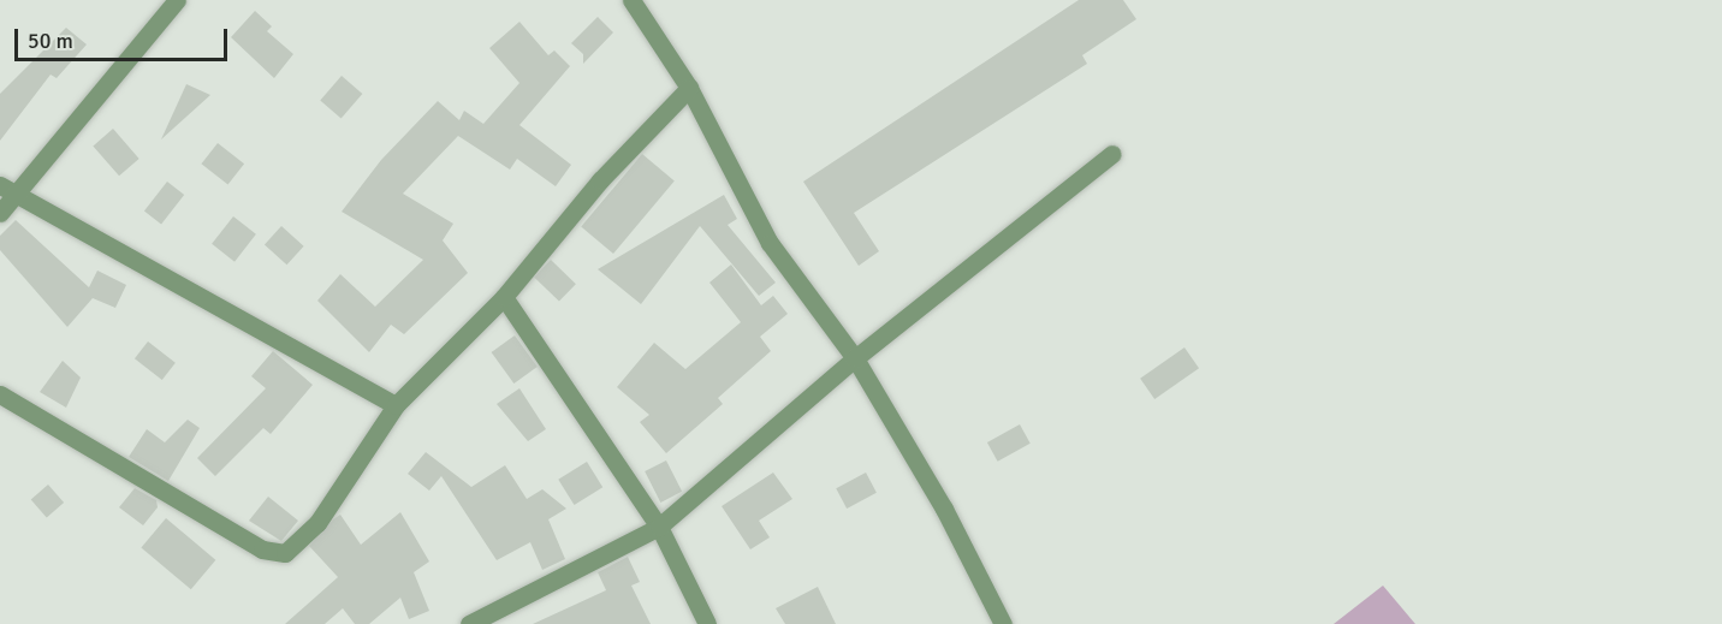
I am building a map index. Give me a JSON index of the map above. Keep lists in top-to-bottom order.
{
  "scale_bar": "50 m"
}
